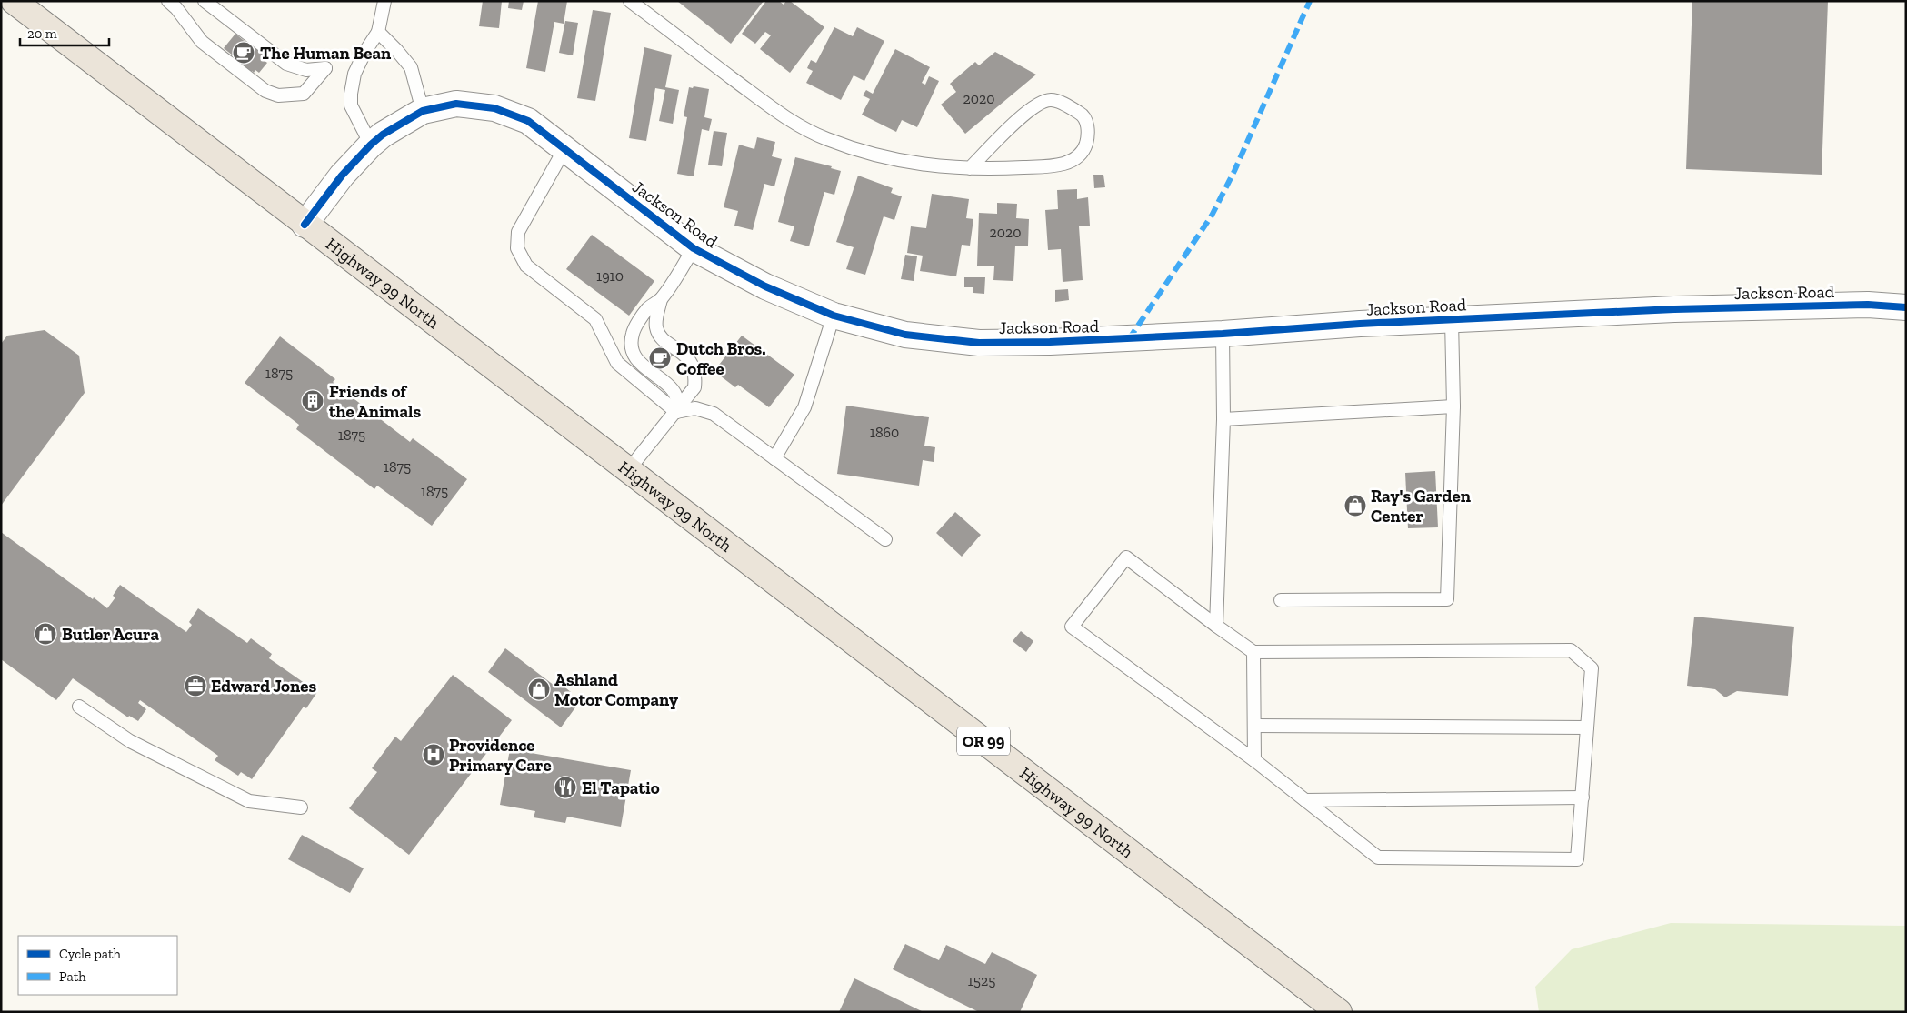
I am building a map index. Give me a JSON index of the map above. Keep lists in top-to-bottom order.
{
  "streets": {
    "main road": ["Highway 99 North", "OR 99"],
    "street": ["Jackson Road"]
  },
  "crossings": [
    ["Jackson Road", "Highway 99 North"]
  ],
  "places": {
    "cafe": ["The Human Bean", "Dutch Bros. Coffee"],
    "building": ["Friends of the Animals"],
    "shop": ["Ray's Garden Center", "Butler Acura", "Ashland Motor Company"],
    "office": ["Edward Jones"],
    "hospital": ["Providence Primary Care"],
    "restaurant": ["El Tapatio"]
  },
  "house_numbers": [
    "2020",
    "2020",
    "1910",
    "1875",
    "1860",
    "1875",
    "1875",
    "1875",
    "1525"
  ],
  "legend": ["Cycle path", "Path"],
  "scale_bar": "20 m"
}
